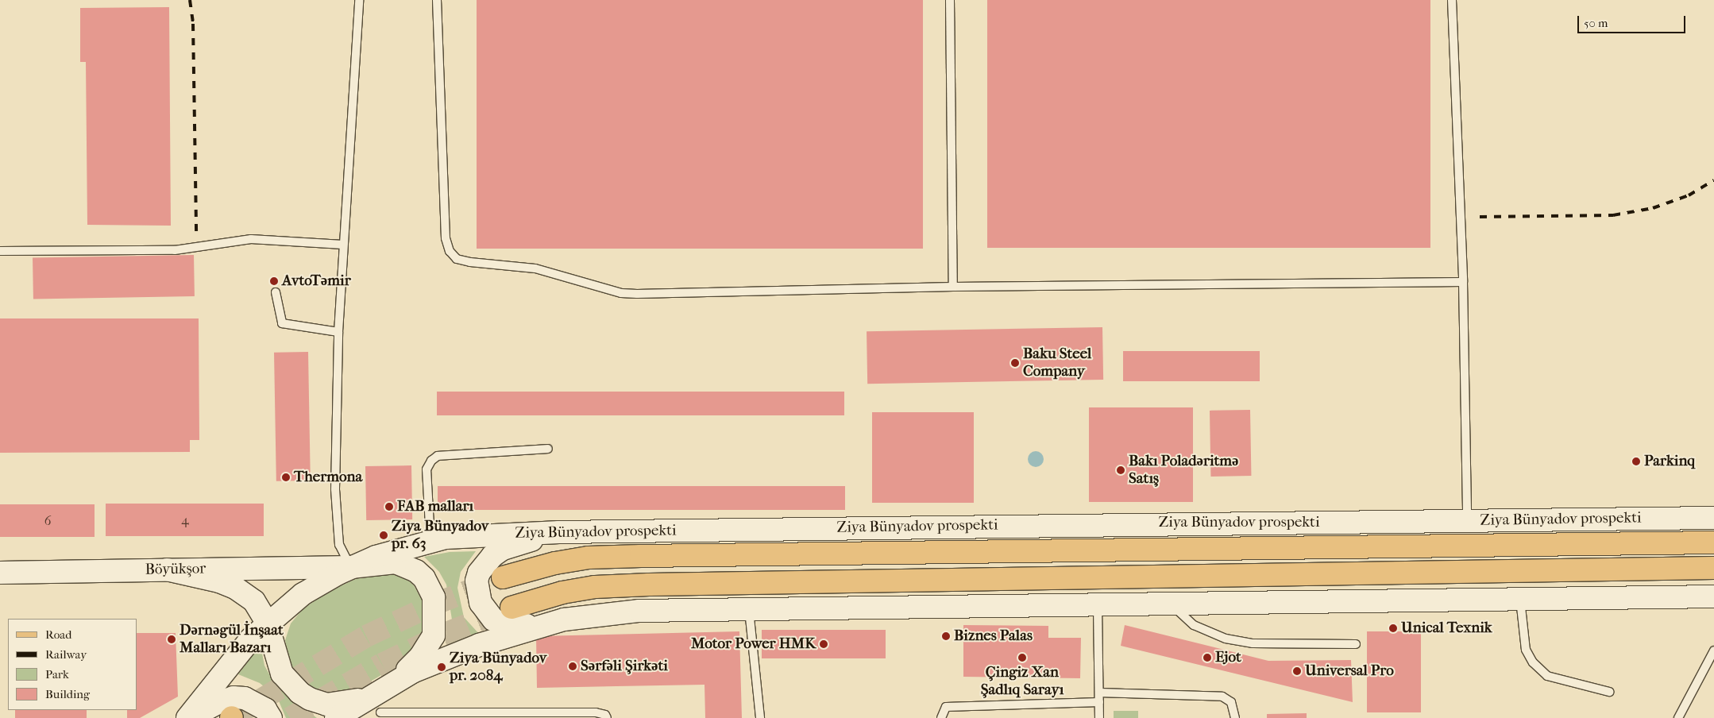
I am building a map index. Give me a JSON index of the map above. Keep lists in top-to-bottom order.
{
  "streets": {
    "main road": ["Ziya Bünyadov prospekti", "Böyükşor"]
  },
  "crossings": [
    ["Ziya Bünyadov prospekti", "Böyükşor"]
  ],
  "places": [
    "AvtoTəmir",
    "Baku Steel Company",
    "Parkinq",
    "Bakı Poladəritmə Satış",
    "Thermona",
    "FAB malları",
    "Ziya Bünyadov pr. 63",
    "Unical Texnik",
    "Biznes Palas",
    "Dərnəgül İnşaat Malları Bazarı",
    "Motor Power HMK",
    "Çingiz Xan Şadlıq Sarayı",
    "Ejot",
    "Sərfəli Şirkəti",
    "Ziya Bünyadov pr. 2084",
    "Universal Pro"
  ],
  "house_numbers": ["4", "6"],
  "legend": [
    "Road",
    "Railway",
    "Park",
    "Building"
  ],
  "scale_bar": "50 m"
}
